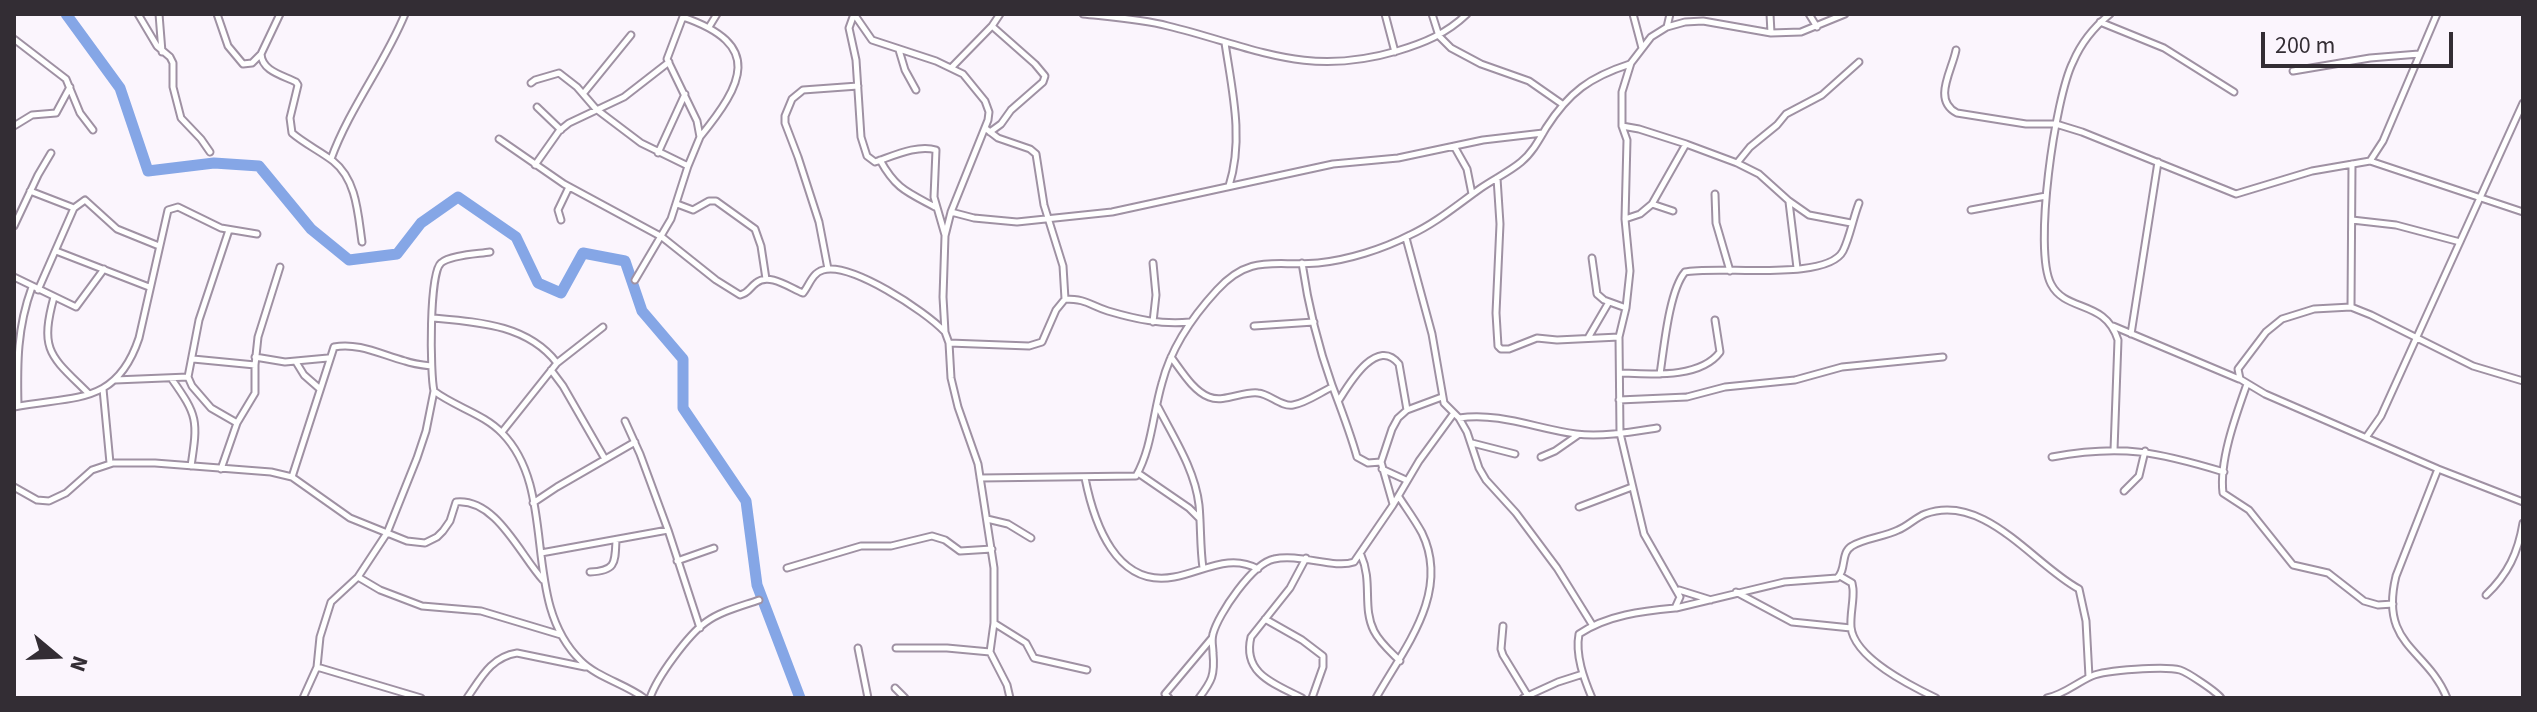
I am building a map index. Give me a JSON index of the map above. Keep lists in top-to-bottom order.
{
  "scale_bar": "200 m",
  "north": "right"
}
